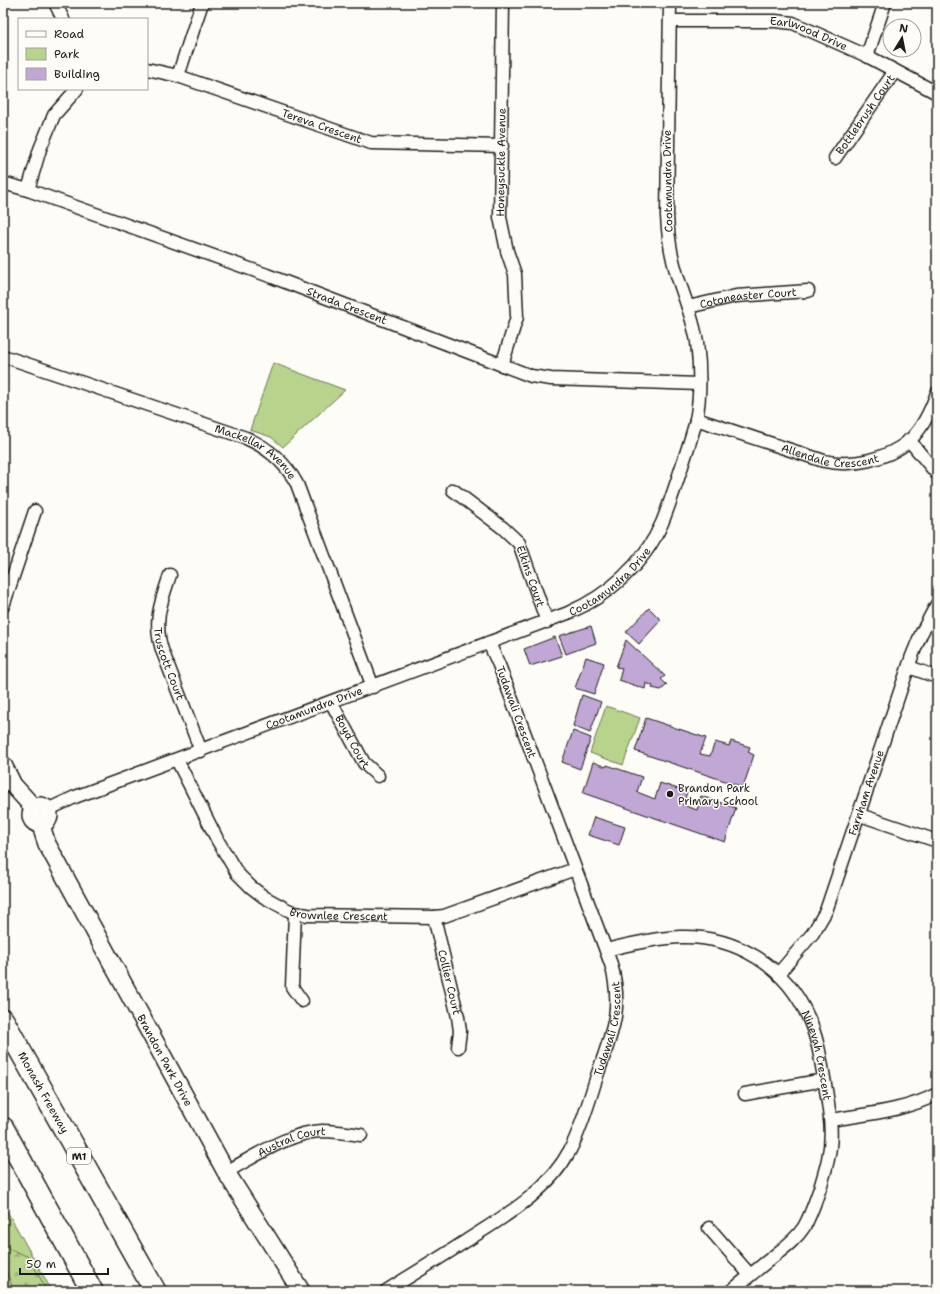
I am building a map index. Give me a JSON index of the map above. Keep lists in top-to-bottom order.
{
  "streets": {
    "highway": ["Monash Freeway", "M1"],
    "street": [
      "Earlwood Drive",
      "Bottlebrush Court",
      "Tereva Crescent",
      "Honeysuckle Avenue",
      "Cootamundra Drive",
      "Cotoneaster Court",
      "Strada Crescent",
      "Allendale Crescent",
      "Mackellar Avenue",
      "Elkins Court",
      "Truscott Court",
      "Tudawali Crescent",
      "Boyd Court",
      "Farnham Avenue",
      "Brownlee Crescent",
      "Collier Court",
      "Ninevah Crescent",
      "Brandon Park Drive",
      "Austral Court"
    ]
  },
  "crossings": [
    ["Earlwood Drive", "Bottlebrush Court"],
    ["Earlwood Drive", "Cootamundra Drive"],
    ["Tereva Crescent", "Honeysuckle Avenue"],
    ["Honeysuckle Avenue", "Strada Crescent"],
    ["Cootamundra Drive", "Cotoneaster Court"],
    ["Cootamundra Drive", "Strada Crescent"],
    ["Cootamundra Drive", "Allendale Crescent"],
    ["Cootamundra Drive", "Mackellar Avenue"],
    ["Cootamundra Drive", "Elkins Court"],
    ["Cootamundra Drive", "Truscott Court"],
    ["Cootamundra Drive", "Tudawali Crescent"],
    ["Cootamundra Drive", "Boyd Court"],
    ["Cootamundra Drive", "Brownlee Crescent"],
    ["Cootamundra Drive", "Brandon Park Drive"],
    ["Tudawali Crescent", "Brownlee Crescent"],
    ["Tudawali Crescent", "Ninevah Crescent"],
    ["Farnham Avenue", "Ninevah Crescent"],
    ["Brownlee Crescent", "Collier Court"],
    ["Brandon Park Drive", "Austral Court"]
  ],
  "places": ["Brandon Park Primary School"],
  "legend": ["Road", "Park", "Building"],
  "scale_bar": "50 m",
  "north": "top"
}
